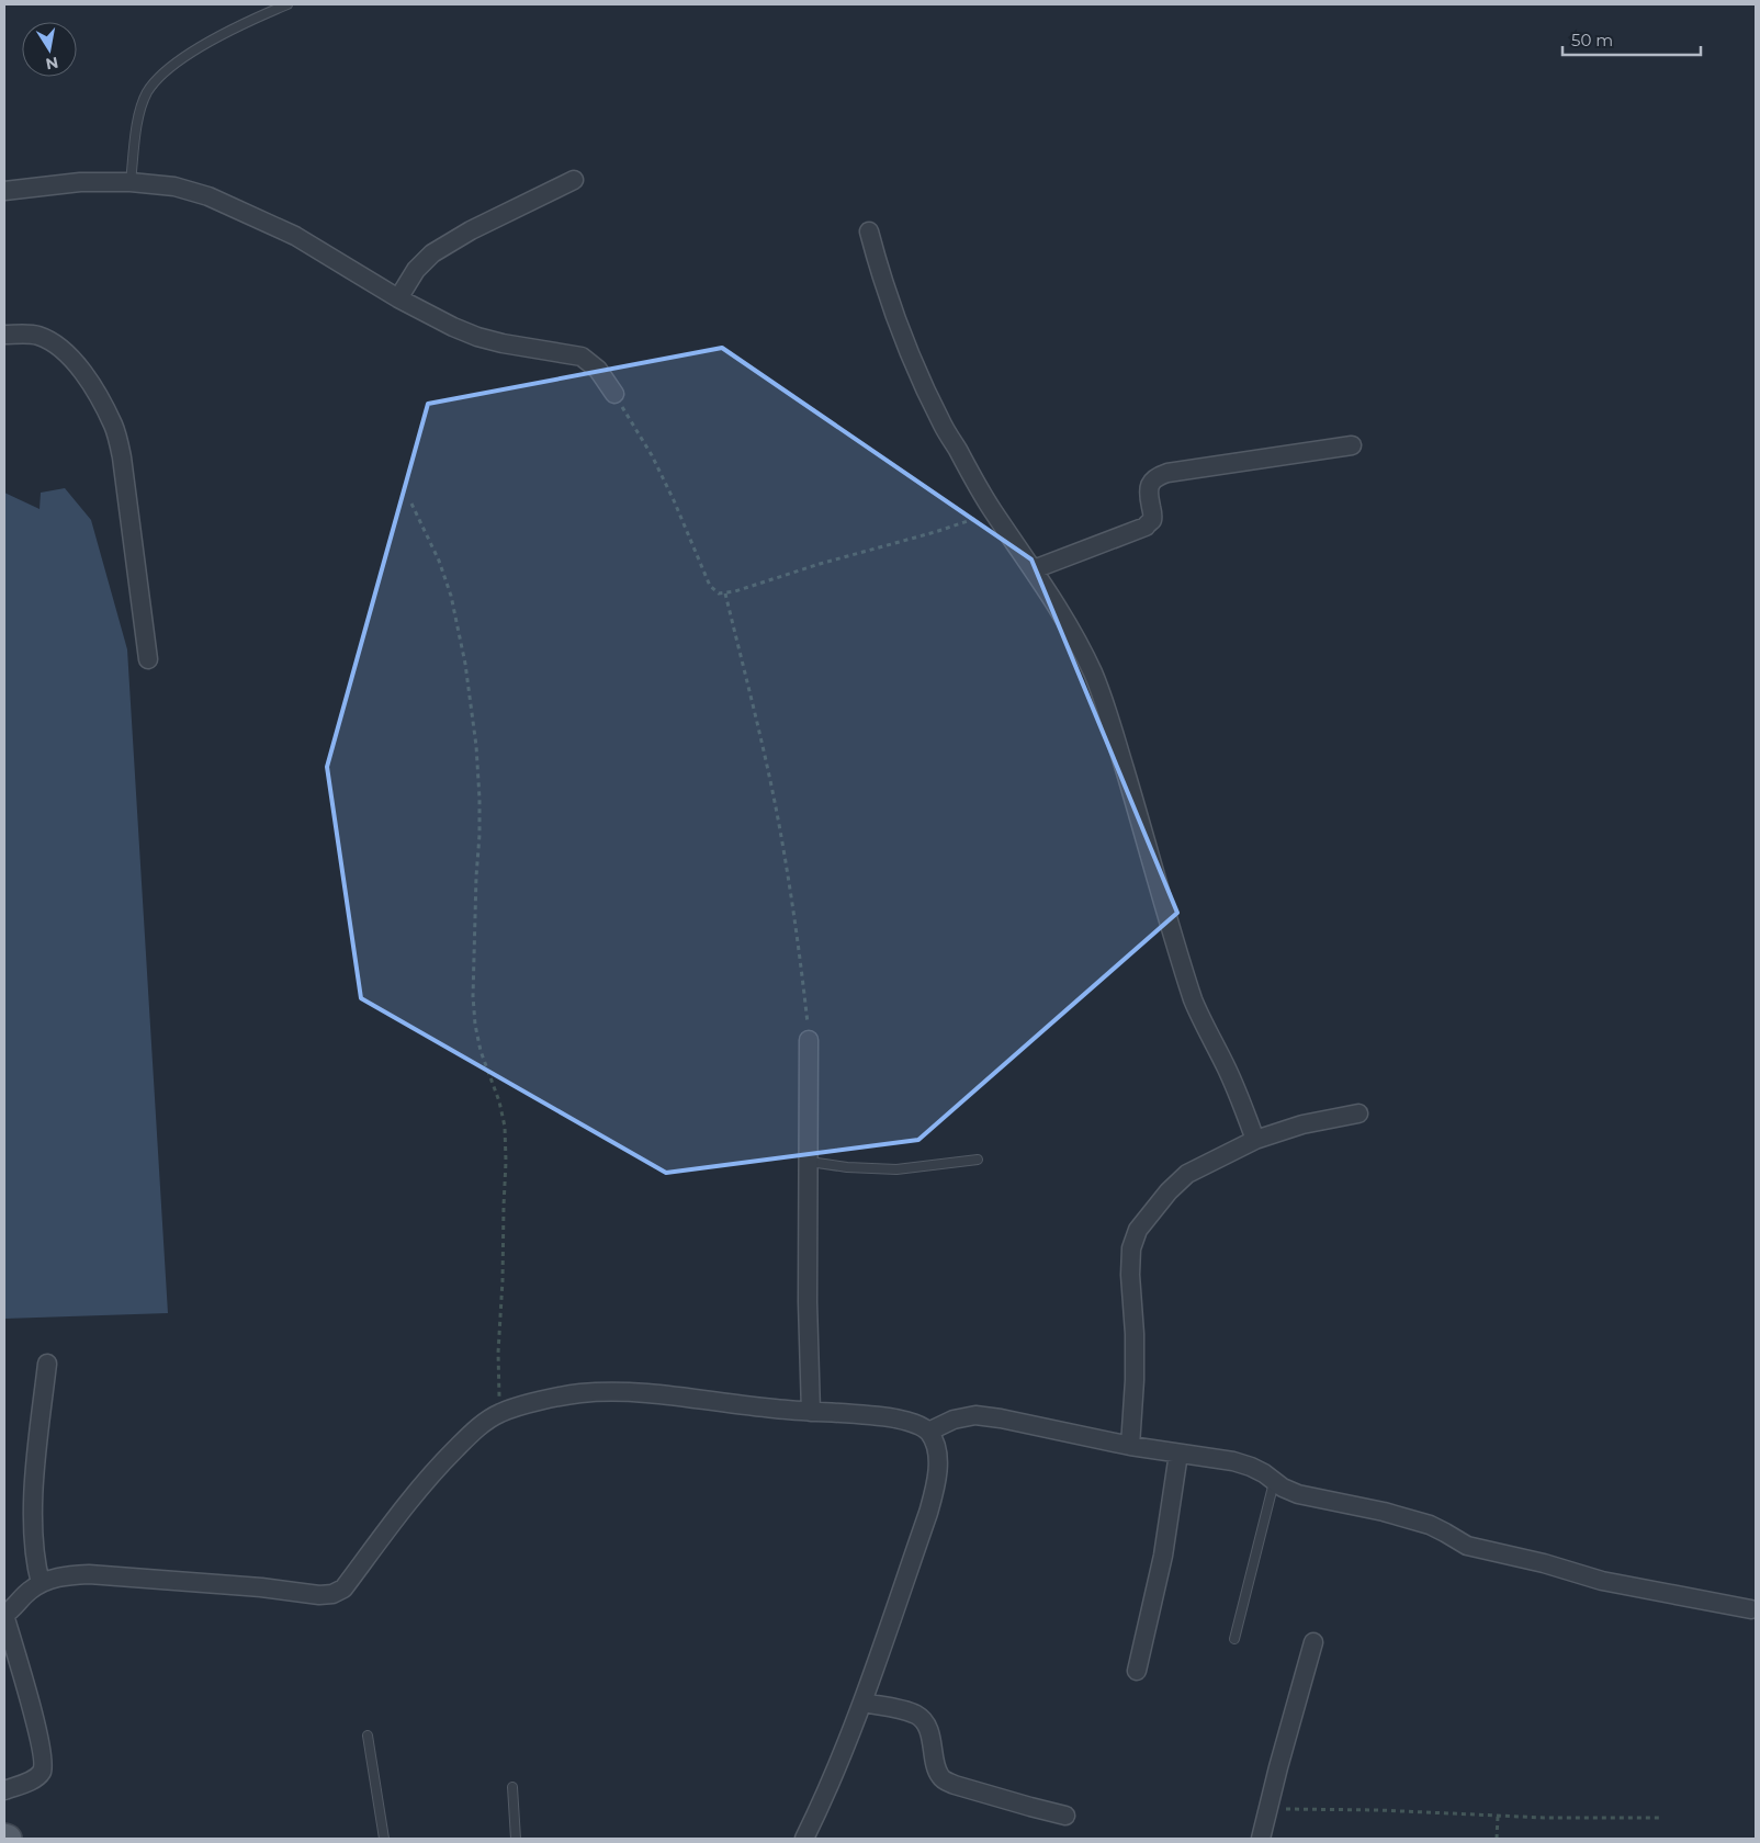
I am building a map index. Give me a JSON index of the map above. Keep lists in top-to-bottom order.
{
  "scale_bar": "50 m",
  "north": "bottom"
}
